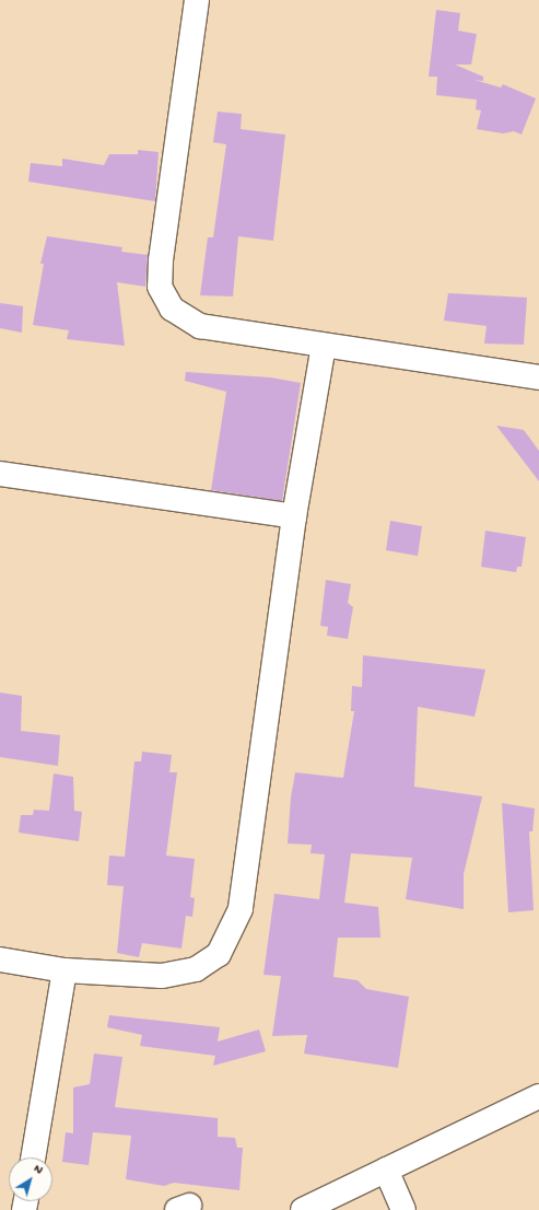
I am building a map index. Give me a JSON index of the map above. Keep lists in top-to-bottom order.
{
  "north": "top right"
}
